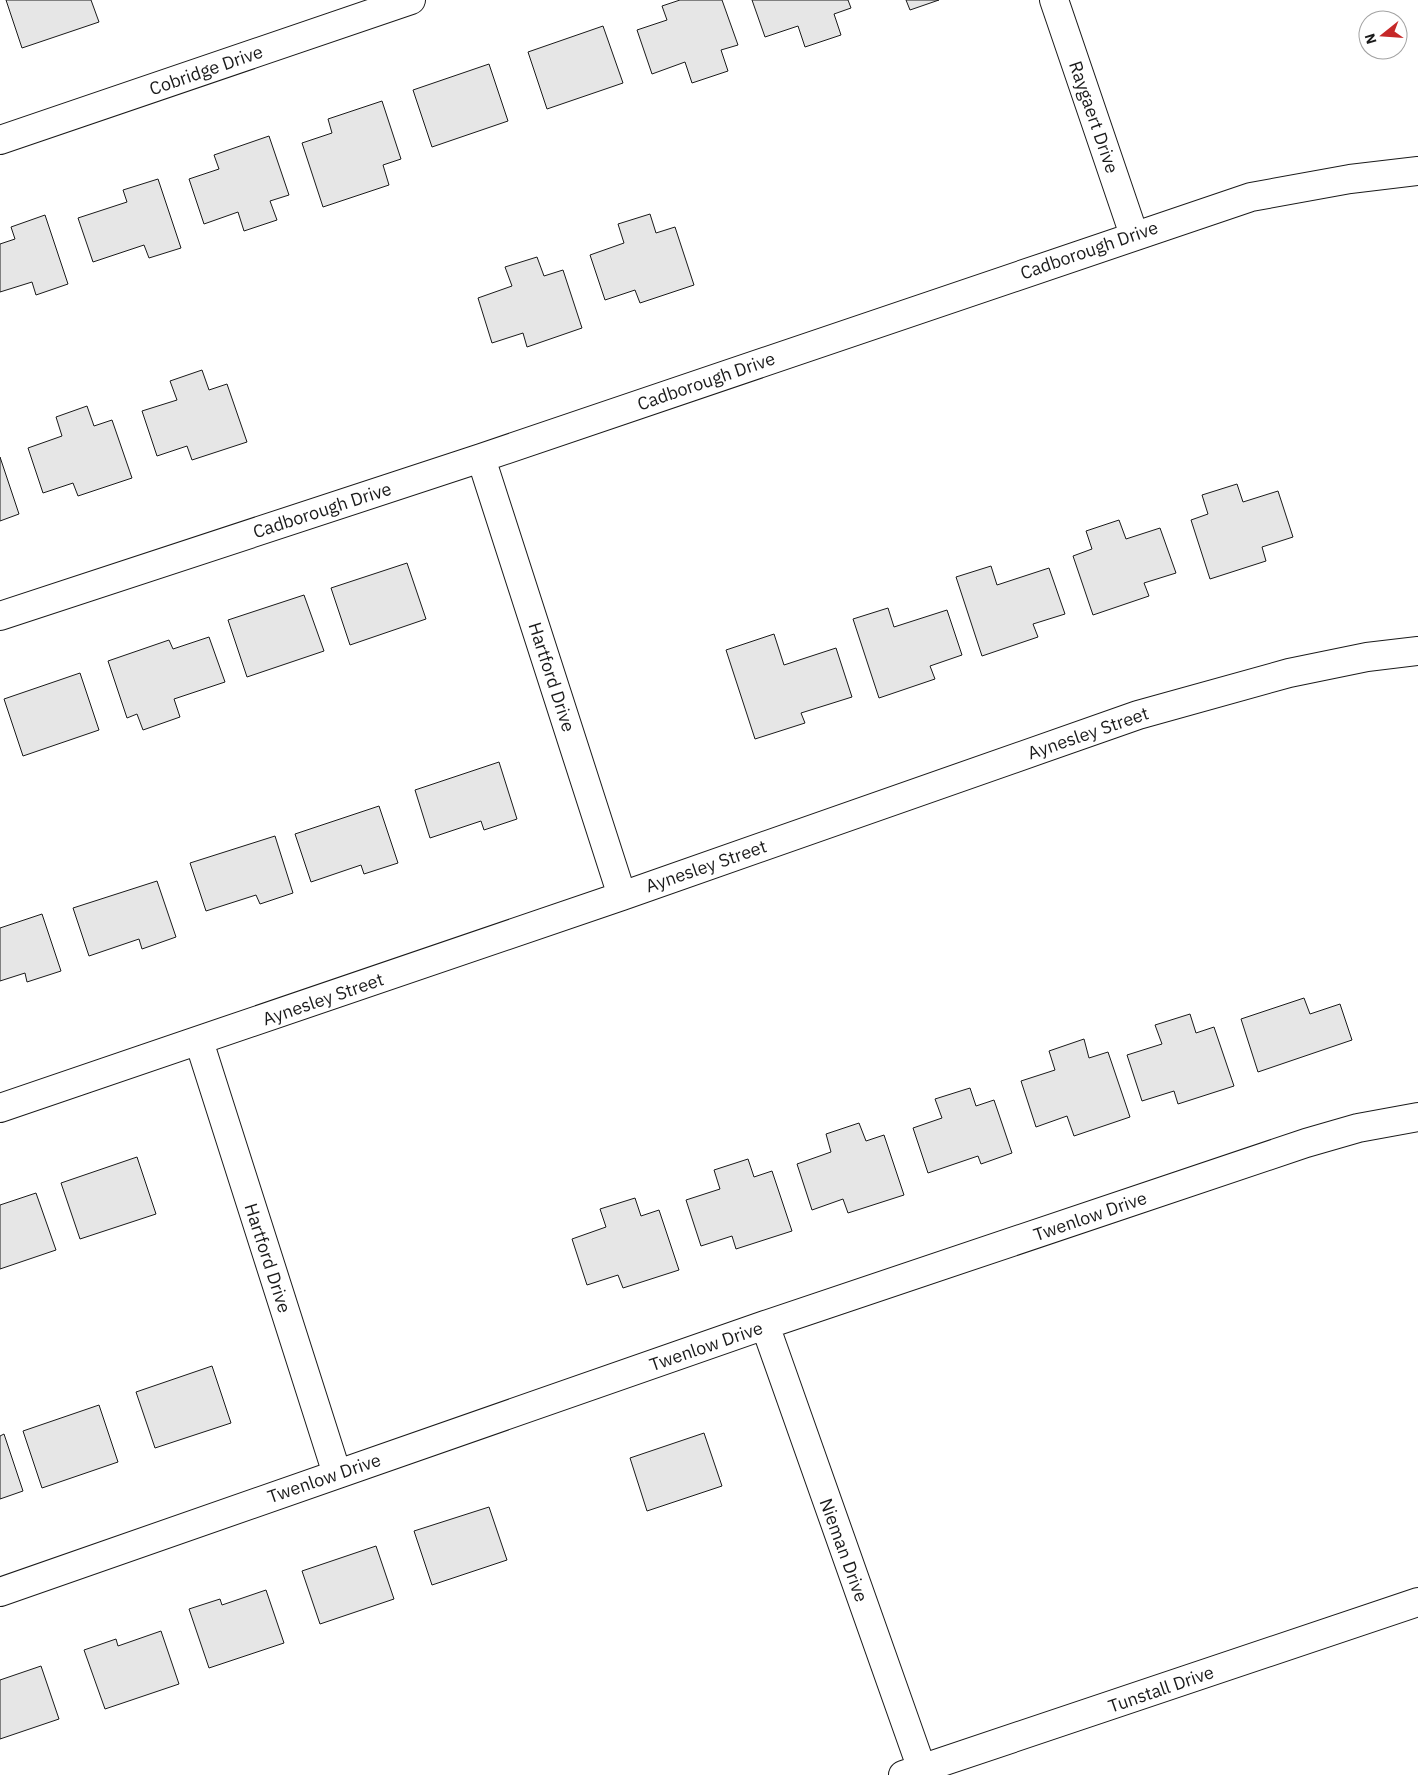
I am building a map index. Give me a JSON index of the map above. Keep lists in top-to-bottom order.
{
  "streets": {
    "street": [
      "Cobridge Drive",
      "Raygaert Drive",
      "Cadborough Drive",
      "Hartford Drive",
      "Aynesley Street",
      "Twenlow Drive",
      "Nieman Drive",
      "Tunstall Drive"
    ]
  },
  "crossings": [
    ["Raygaert Drive", "Cadborough Drive"],
    ["Cadborough Drive", "Hartford Drive"],
    ["Hartford Drive", "Aynesley Street"],
    ["Hartford Drive", "Twenlow Drive"],
    ["Twenlow Drive", "Nieman Drive"],
    ["Nieman Drive", "Tunstall Drive"]
  ],
  "north": "left"
}
